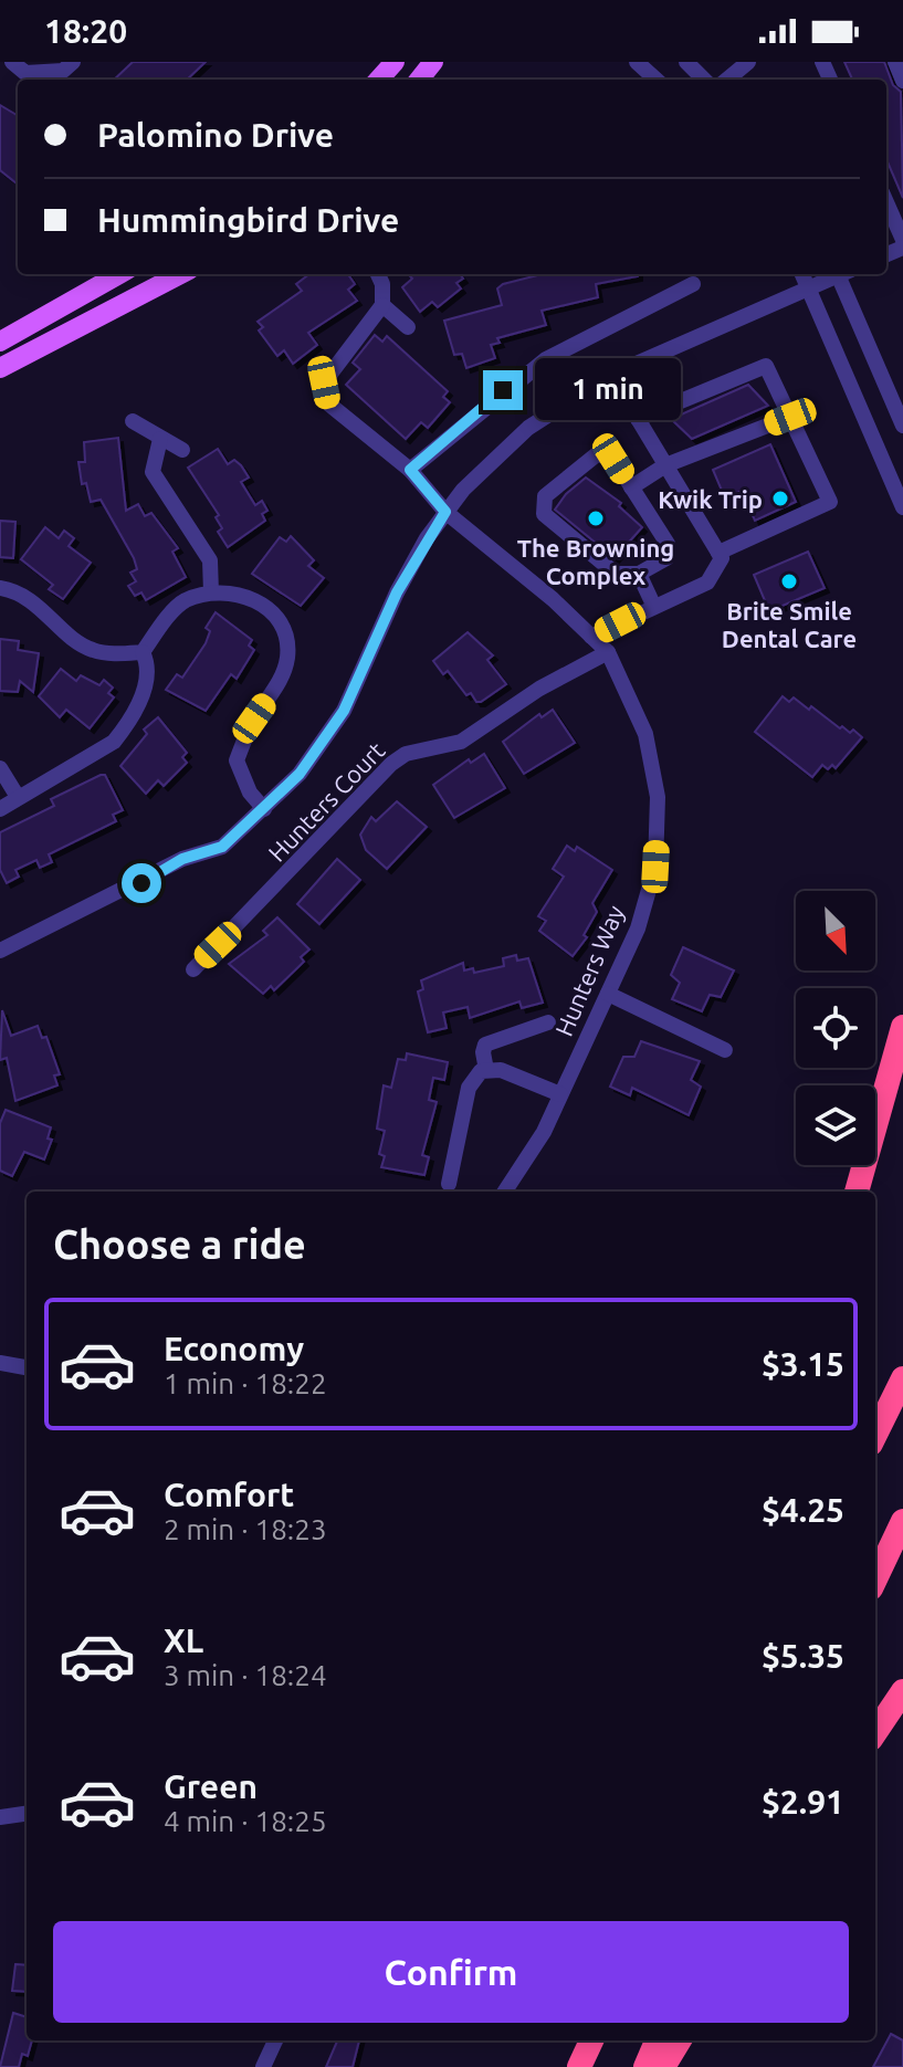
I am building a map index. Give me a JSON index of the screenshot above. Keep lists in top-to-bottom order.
{
  "streets": {
    "street": ["Hunters Court", "Hunters Way"]
  },
  "crossings": [
    ["Hunters Court", "Hunters Way"]
  ],
  "places": ["Kwik Trip", "The Browning Complex", "Brite Smile Dental Care"],
  "north": "bottom right",
  "page": {
    "status": "18:20",
    "banner": ["Palomino Drive", "Hummingbird Drive"],
    "bubble": "1 min",
    "heading": "Choose a ride",
    "list": [
      {
        "name": "Economy",
        "note": "1 min · 18:22",
        "value": "$3.15"
      },
      {
        "name": "Comfort",
        "note": "2 min · 18:23",
        "value": "$4.25"
      },
      {
        "name": "XL",
        "note": "3 min · 18:24",
        "value": "$5.35"
      },
      {
        "name": "Green",
        "note": "4 min · 18:25",
        "value": "$2.91"
      }
    ],
    "buttons": "Confirm"
  }
}
